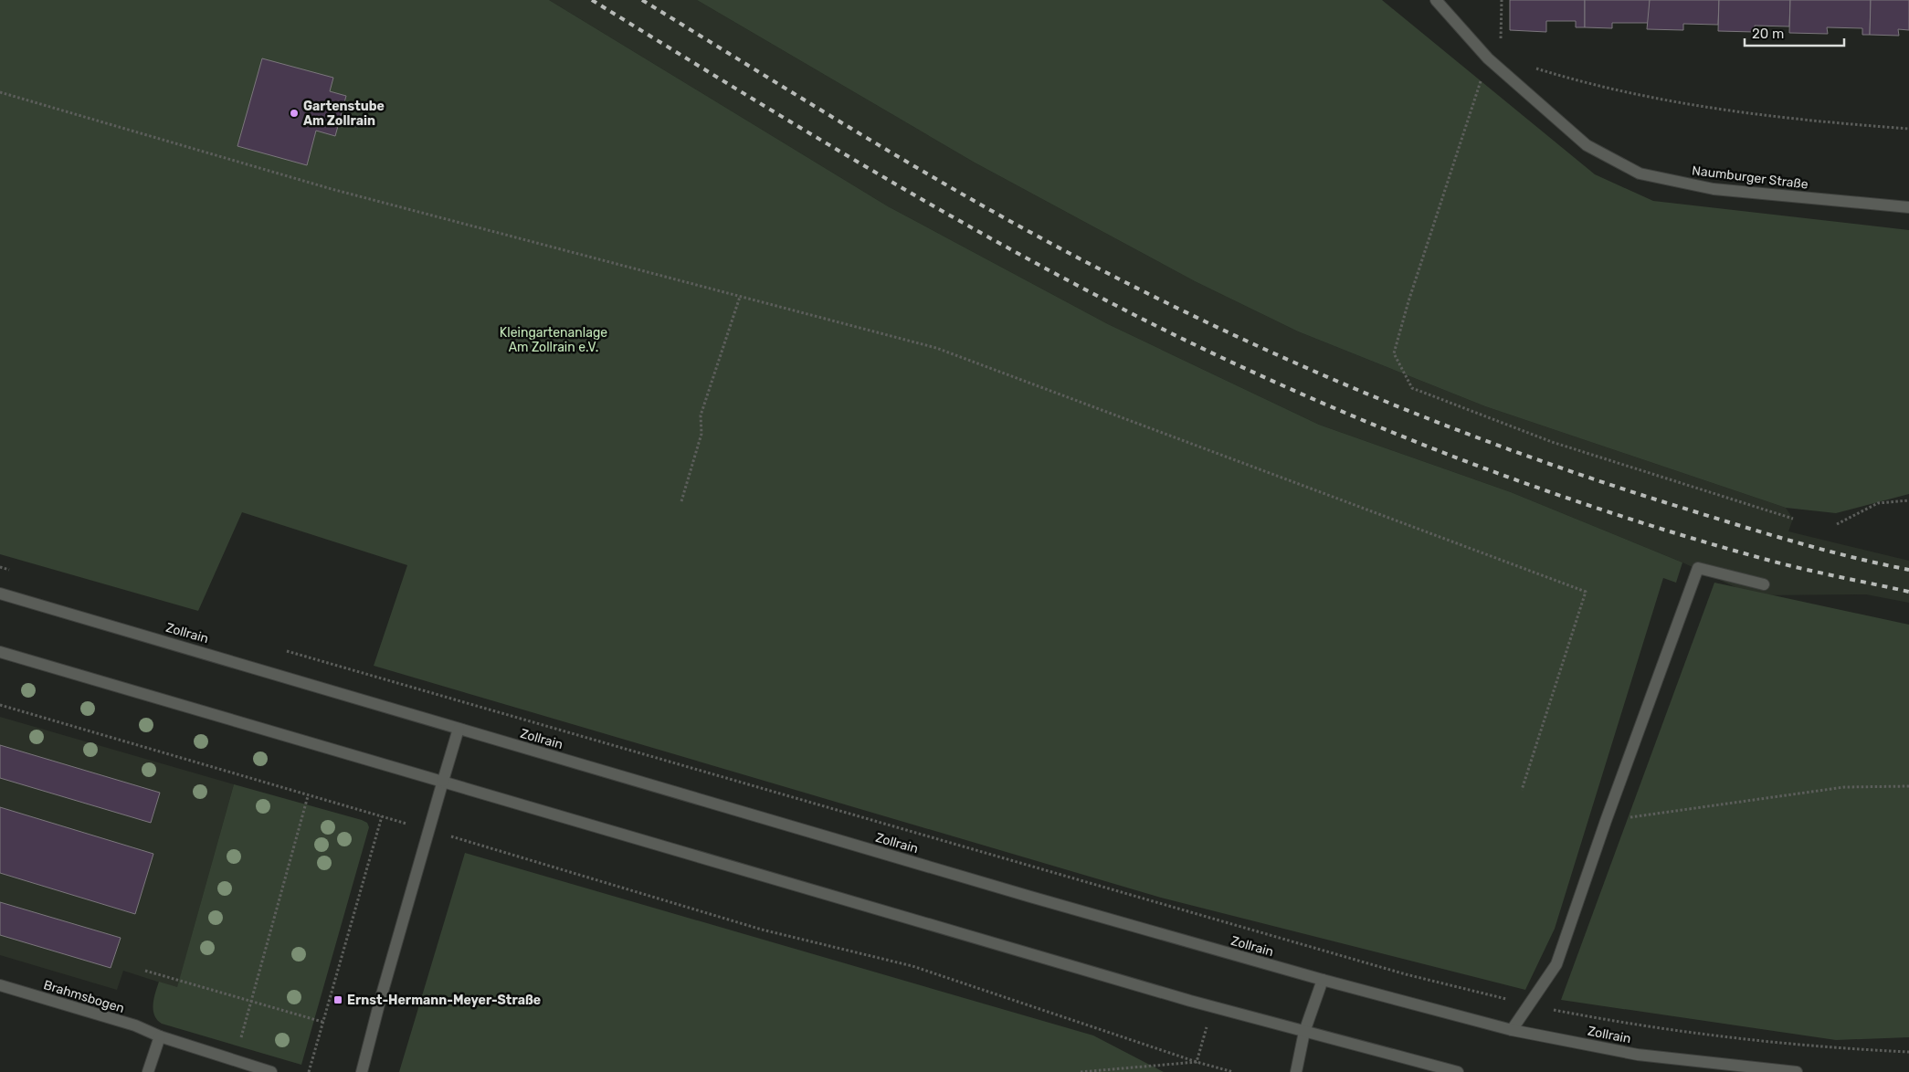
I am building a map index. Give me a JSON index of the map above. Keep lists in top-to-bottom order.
{
  "streets": {
    "main road": ["Naumburger Straße", "Zollrain", "Brahmsbogen"]
  },
  "parks": ["Kleingartenanlage Am Zollrain e.V."],
  "places": {
    "other": ["Gartenstube Am Zollrain"],
    "transit": ["Ernst-Hermann-Meyer-Straße"]
  },
  "scale_bar": "20 m"
}
